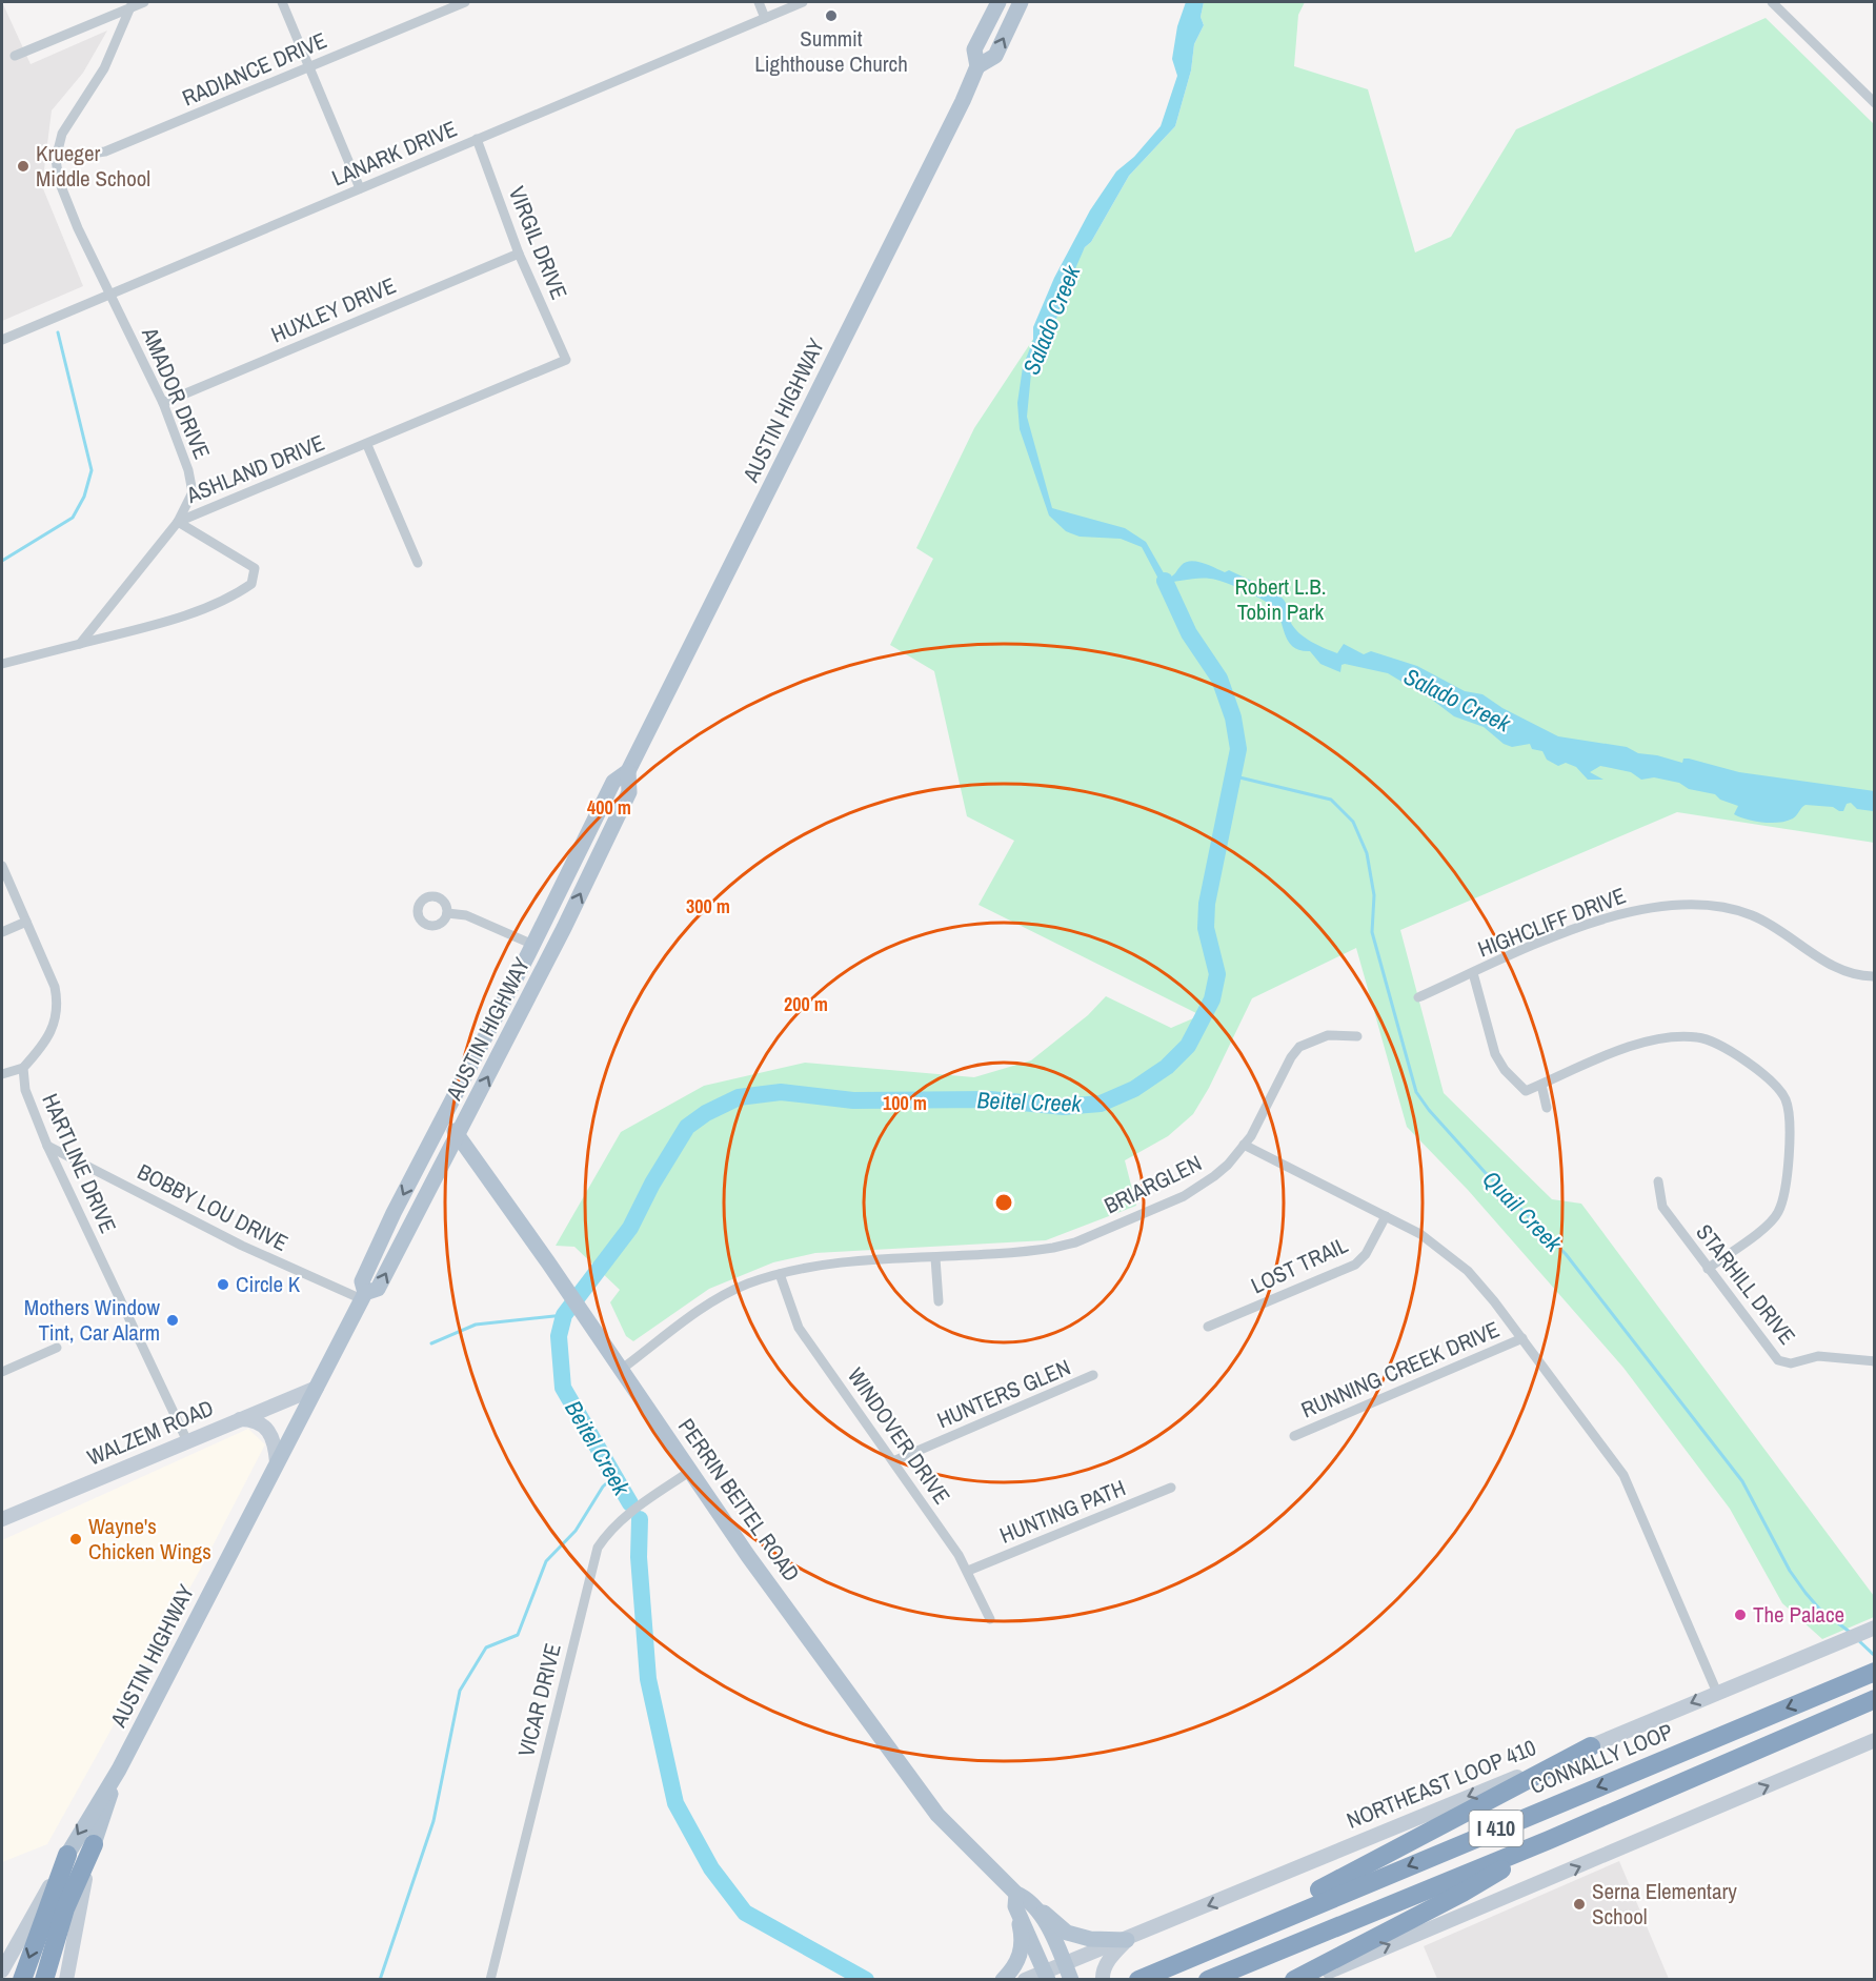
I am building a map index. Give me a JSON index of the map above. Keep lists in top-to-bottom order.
{
  "streets": {
    "highway": ["CONNALLY LOOP", "I 410"],
    "main road": [
      "AUSTIN HIGHWAY",
      "WALZEM ROAD",
      "PERRIN BEITEL ROAD",
      "NORTHEAST LOOP 410"
    ],
    "street": [
      "RADIANCE DRIVE",
      "LANARK DRIVE",
      "VIRGIL DRIVE",
      "HUXLEY DRIVE",
      "AMADOR DRIVE",
      "ASHLAND DRIVE",
      "HIGHCLIFF DRIVE",
      "HARTLINE DRIVE",
      "BRIARGLEN",
      "BOBBY LOU DRIVE",
      "LOST TRAIL",
      "STARHILL DRIVE",
      "RUNNING CREEK DRIVE",
      "HUNTERS GLEN",
      "WINDOVER DRIVE",
      "HUNTING PATH",
      "VICAR DRIVE"
    ]
  },
  "crossings": [
    ["RADIANCE DRIVE", "AMADOR DRIVE"],
    ["LANARK DRIVE", "VIRGIL DRIVE"],
    ["LANARK DRIVE", "AMADOR DRIVE"],
    ["VIRGIL DRIVE", "HUXLEY DRIVE"],
    ["VIRGIL DRIVE", "ASHLAND DRIVE"],
    ["HUXLEY DRIVE", "AMADOR DRIVE"],
    ["AMADOR DRIVE", "ASHLAND DRIVE"],
    ["AUSTIN HIGHWAY", "BOBBY LOU DRIVE"],
    ["AUSTIN HIGHWAY", "WALZEM ROAD"],
    ["AUSTIN HIGHWAY", "PERRIN BEITEL ROAD"],
    ["HARTLINE DRIVE", "BOBBY LOU DRIVE"],
    ["HARTLINE DRIVE", "WALZEM ROAD"],
    ["BRIARGLEN", "WINDOVER DRIVE"],
    ["BRIARGLEN", "PERRIN BEITEL ROAD"],
    ["HUNTERS GLEN", "WINDOVER DRIVE"],
    ["WINDOVER DRIVE", "HUNTING PATH"],
    ["PERRIN BEITEL ROAD", "VICAR DRIVE"],
    ["PERRIN BEITEL ROAD", "NORTHEAST LOOP 410"]
  ],
  "water": ["Salado Creek", "Beitel Creek", "Quail Creek"],
  "parks": ["Robert L.B. Tobin Park"],
  "places": [
    "Summit Lighthouse Church",
    "Krueger Middle School",
    "Circle K",
    "Mothers Window Tint, Car Alarm",
    "Wayne's Chicken Wings",
    "The Palace",
    "Serna Elementary School"
  ],
  "rings": [
    "400 m",
    "300 m",
    "200 m",
    "100 m"
  ]
}
